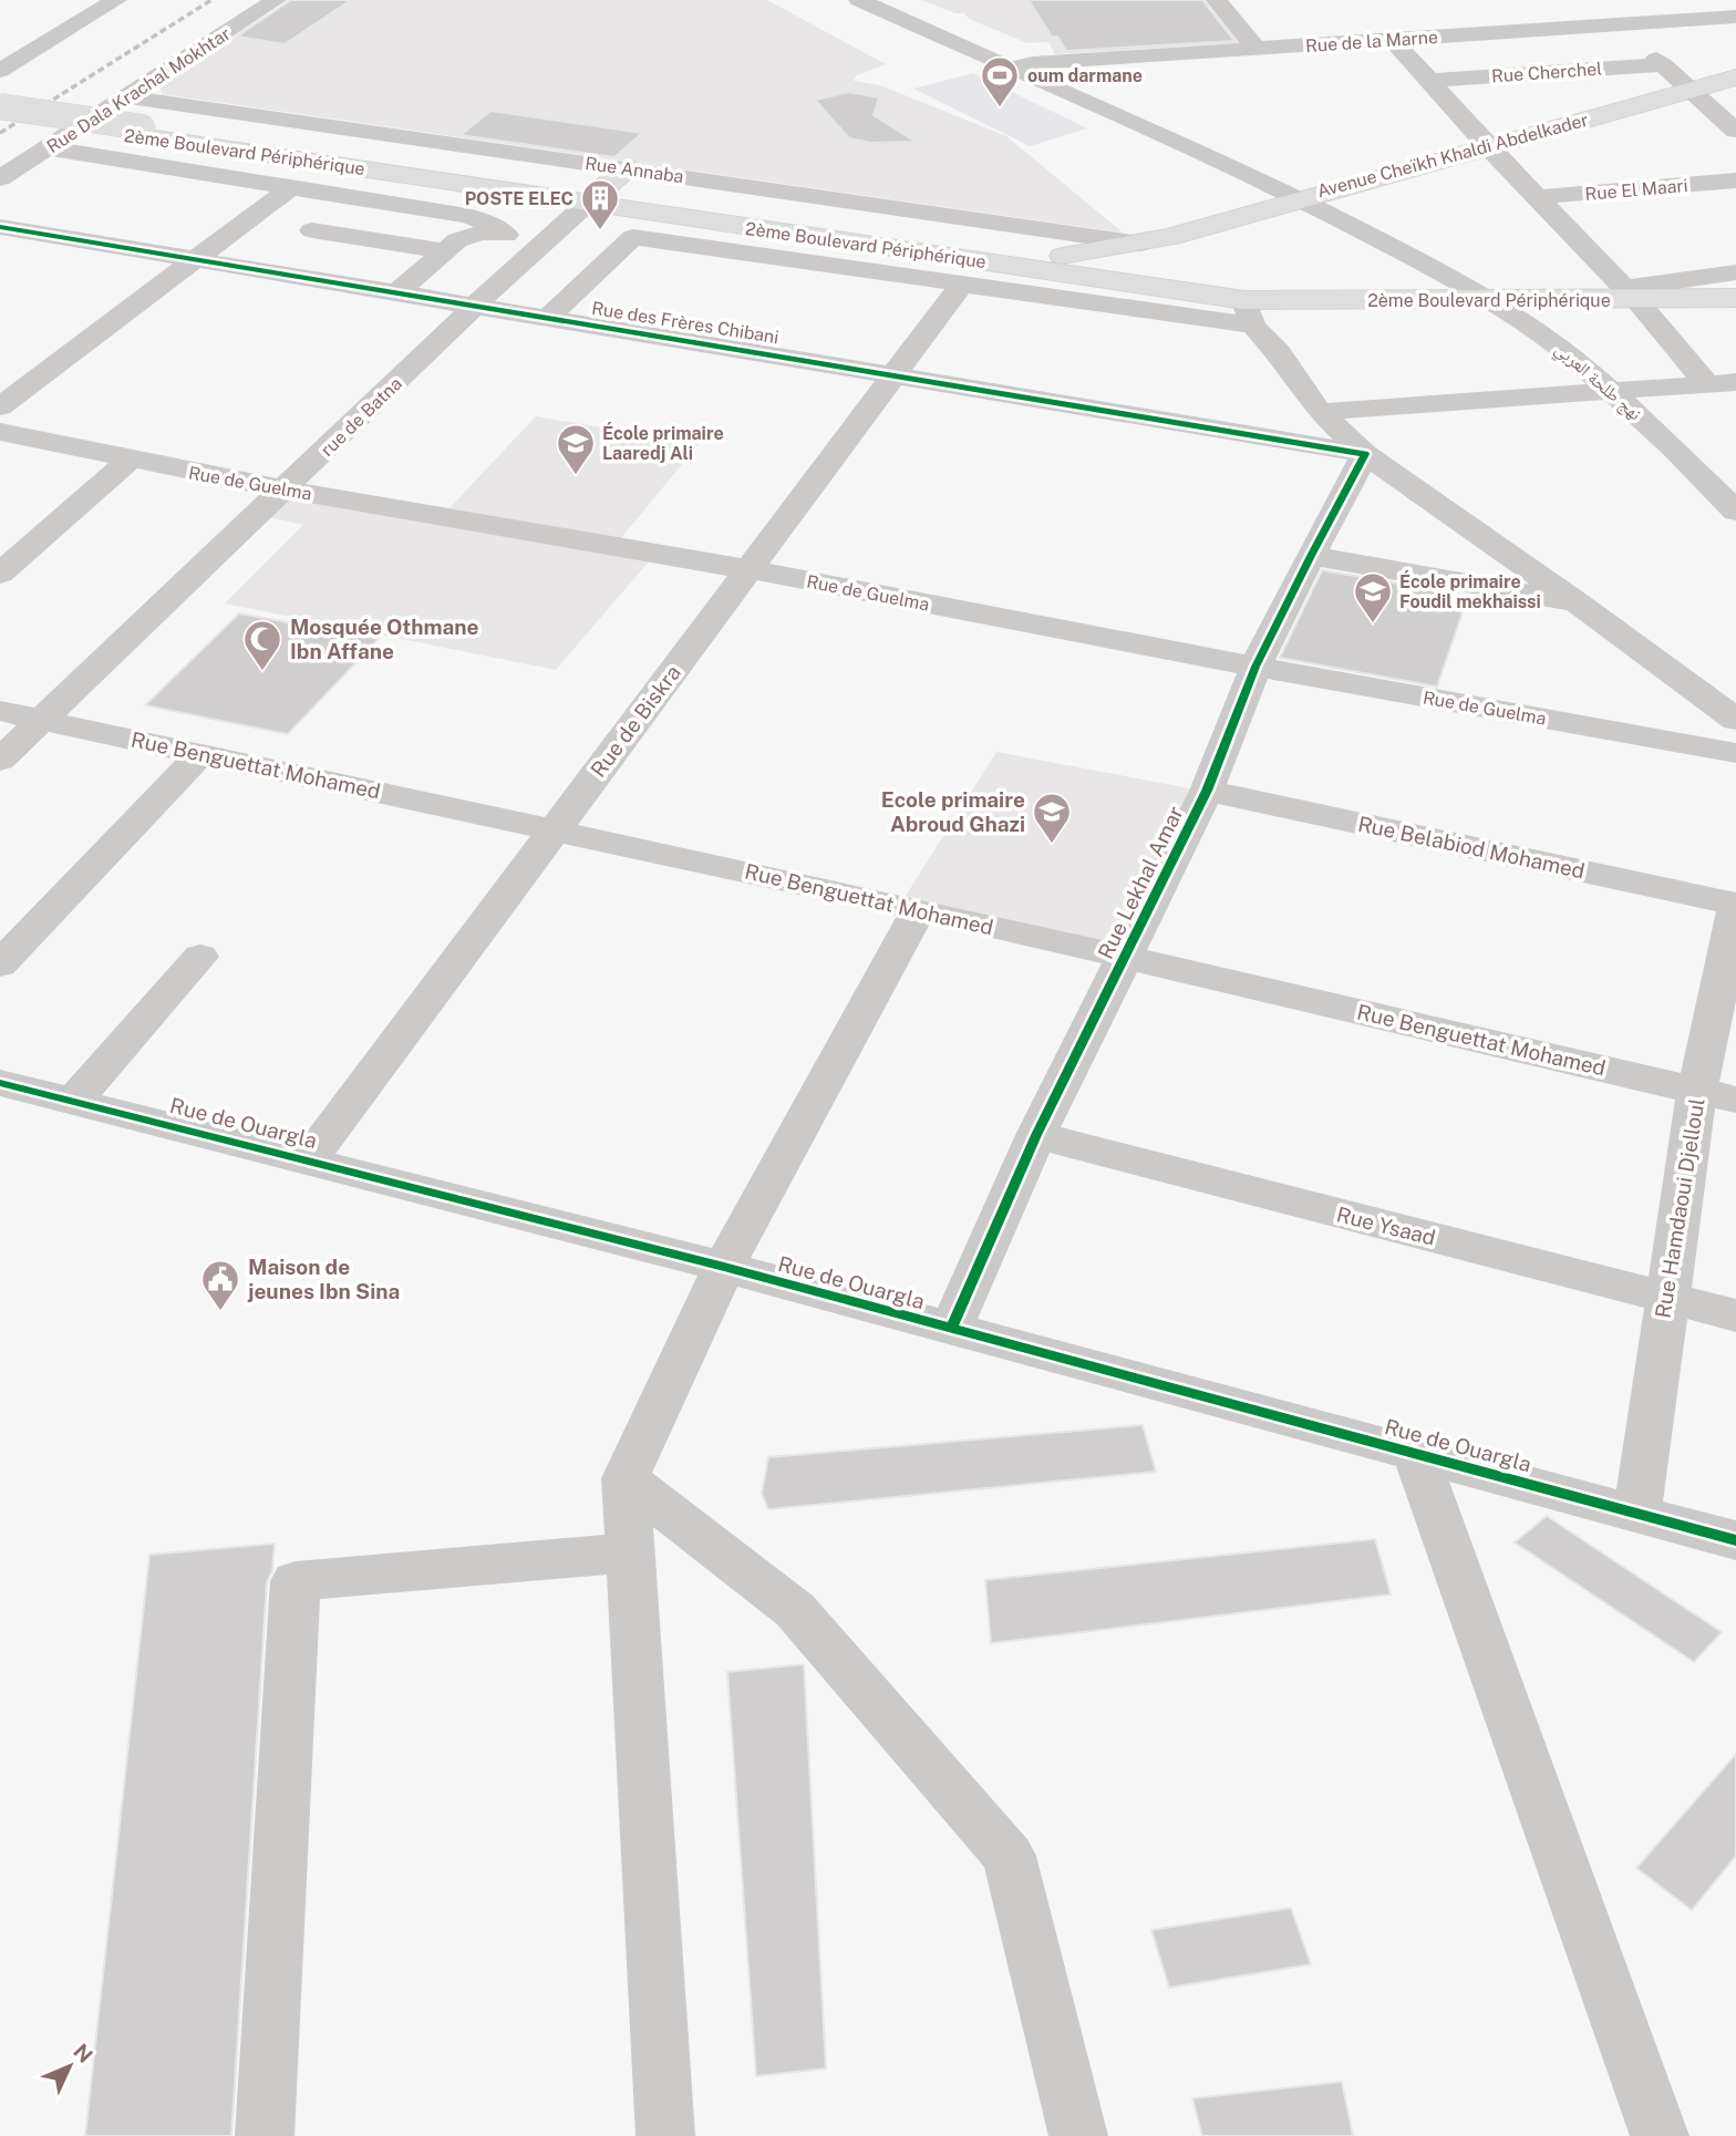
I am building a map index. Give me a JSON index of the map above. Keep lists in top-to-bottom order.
{
  "streets": {
    "main road": ["2ème Boulevard Périphérique", "Avenue Cheïkh Khaldi Abdelkader"],
    "street": [
      "Rue de la Marne",
      "Rue Cherchel",
      "Rue Dala Krachal Mokhtar",
      "Rue Annaba",
      "Rue El Maari",
      "Rue des Frères Chibani",
      "نهج طلحة العربي",
      "rue de Batna",
      "Rue de Guelma",
      "Rue de Biskra",
      "Rue Benguettat Mohamed",
      "Rue Belabiod Mohamed",
      "Rue Lekhal Amar",
      "Rue de Ouargla",
      "Rue Hamdaoui Djelloul",
      "Rue Ysaad"
    ]
  },
  "crossings": [
    ["Rue de la Marne", "نهج طلحة العربي"],
    ["Rue Dala Krachal Mokhtar", "Rue Annaba"],
    ["2ème Boulevard Périphérique", "Avenue Cheïkh Khaldi Abdelkader"],
    ["2ème Boulevard Périphérique", "نهج طلحة العربي"],
    ["2ème Boulevard Périphérique", "rue de Batna"],
    ["Avenue Cheïkh Khaldi Abdelkader", "Rue Annaba"],
    ["Avenue Cheïkh Khaldi Abdelkader", "نهج طلحة العربي"],
    ["Rue des Frères Chibani", "rue de Batna"],
    ["Rue des Frères Chibani", "Rue de Biskra"],
    ["Rue des Frères Chibani", "Rue Lekhal Amar"],
    ["rue de Batna", "Rue de Guelma"],
    ["rue de Batna", "Rue Benguettat Mohamed"],
    ["Rue de Guelma", "Rue de Biskra"],
    ["Rue de Guelma", "Rue Lekhal Amar"],
    ["Rue de Biskra", "Rue Benguettat Mohamed"],
    ["Rue de Biskra", "Rue de Ouargla"],
    ["Rue Benguettat Mohamed", "Rue Lekhal Amar"],
    ["Rue Benguettat Mohamed", "Rue Hamdaoui Djelloul"],
    ["Rue Belabiod Mohamed", "Rue Lekhal Amar"],
    ["Rue Belabiod Mohamed", "Rue Hamdaoui Djelloul"],
    ["Rue Lekhal Amar", "Rue de Ouargla"],
    ["Rue Lekhal Amar", "Rue Ysaad"],
    ["Rue de Ouargla", "Rue Hamdaoui Djelloul"],
    ["Rue Hamdaoui Djelloul", "Rue Ysaad"]
  ],
  "places": {
    "sports": ["oum darmane"],
    "building": ["POSTE ELEC"],
    "school or university": ["École primaire Laaredj Ali", "École primaire Foudil mekhaissi", "Ecole primaire Abroud Ghazi"],
    "mosque": ["Mosquée Othmane Ibn Affane"],
    "public building": ["Maison de jeunes Ibn Sina"]
  },
  "north": "top right"
}
